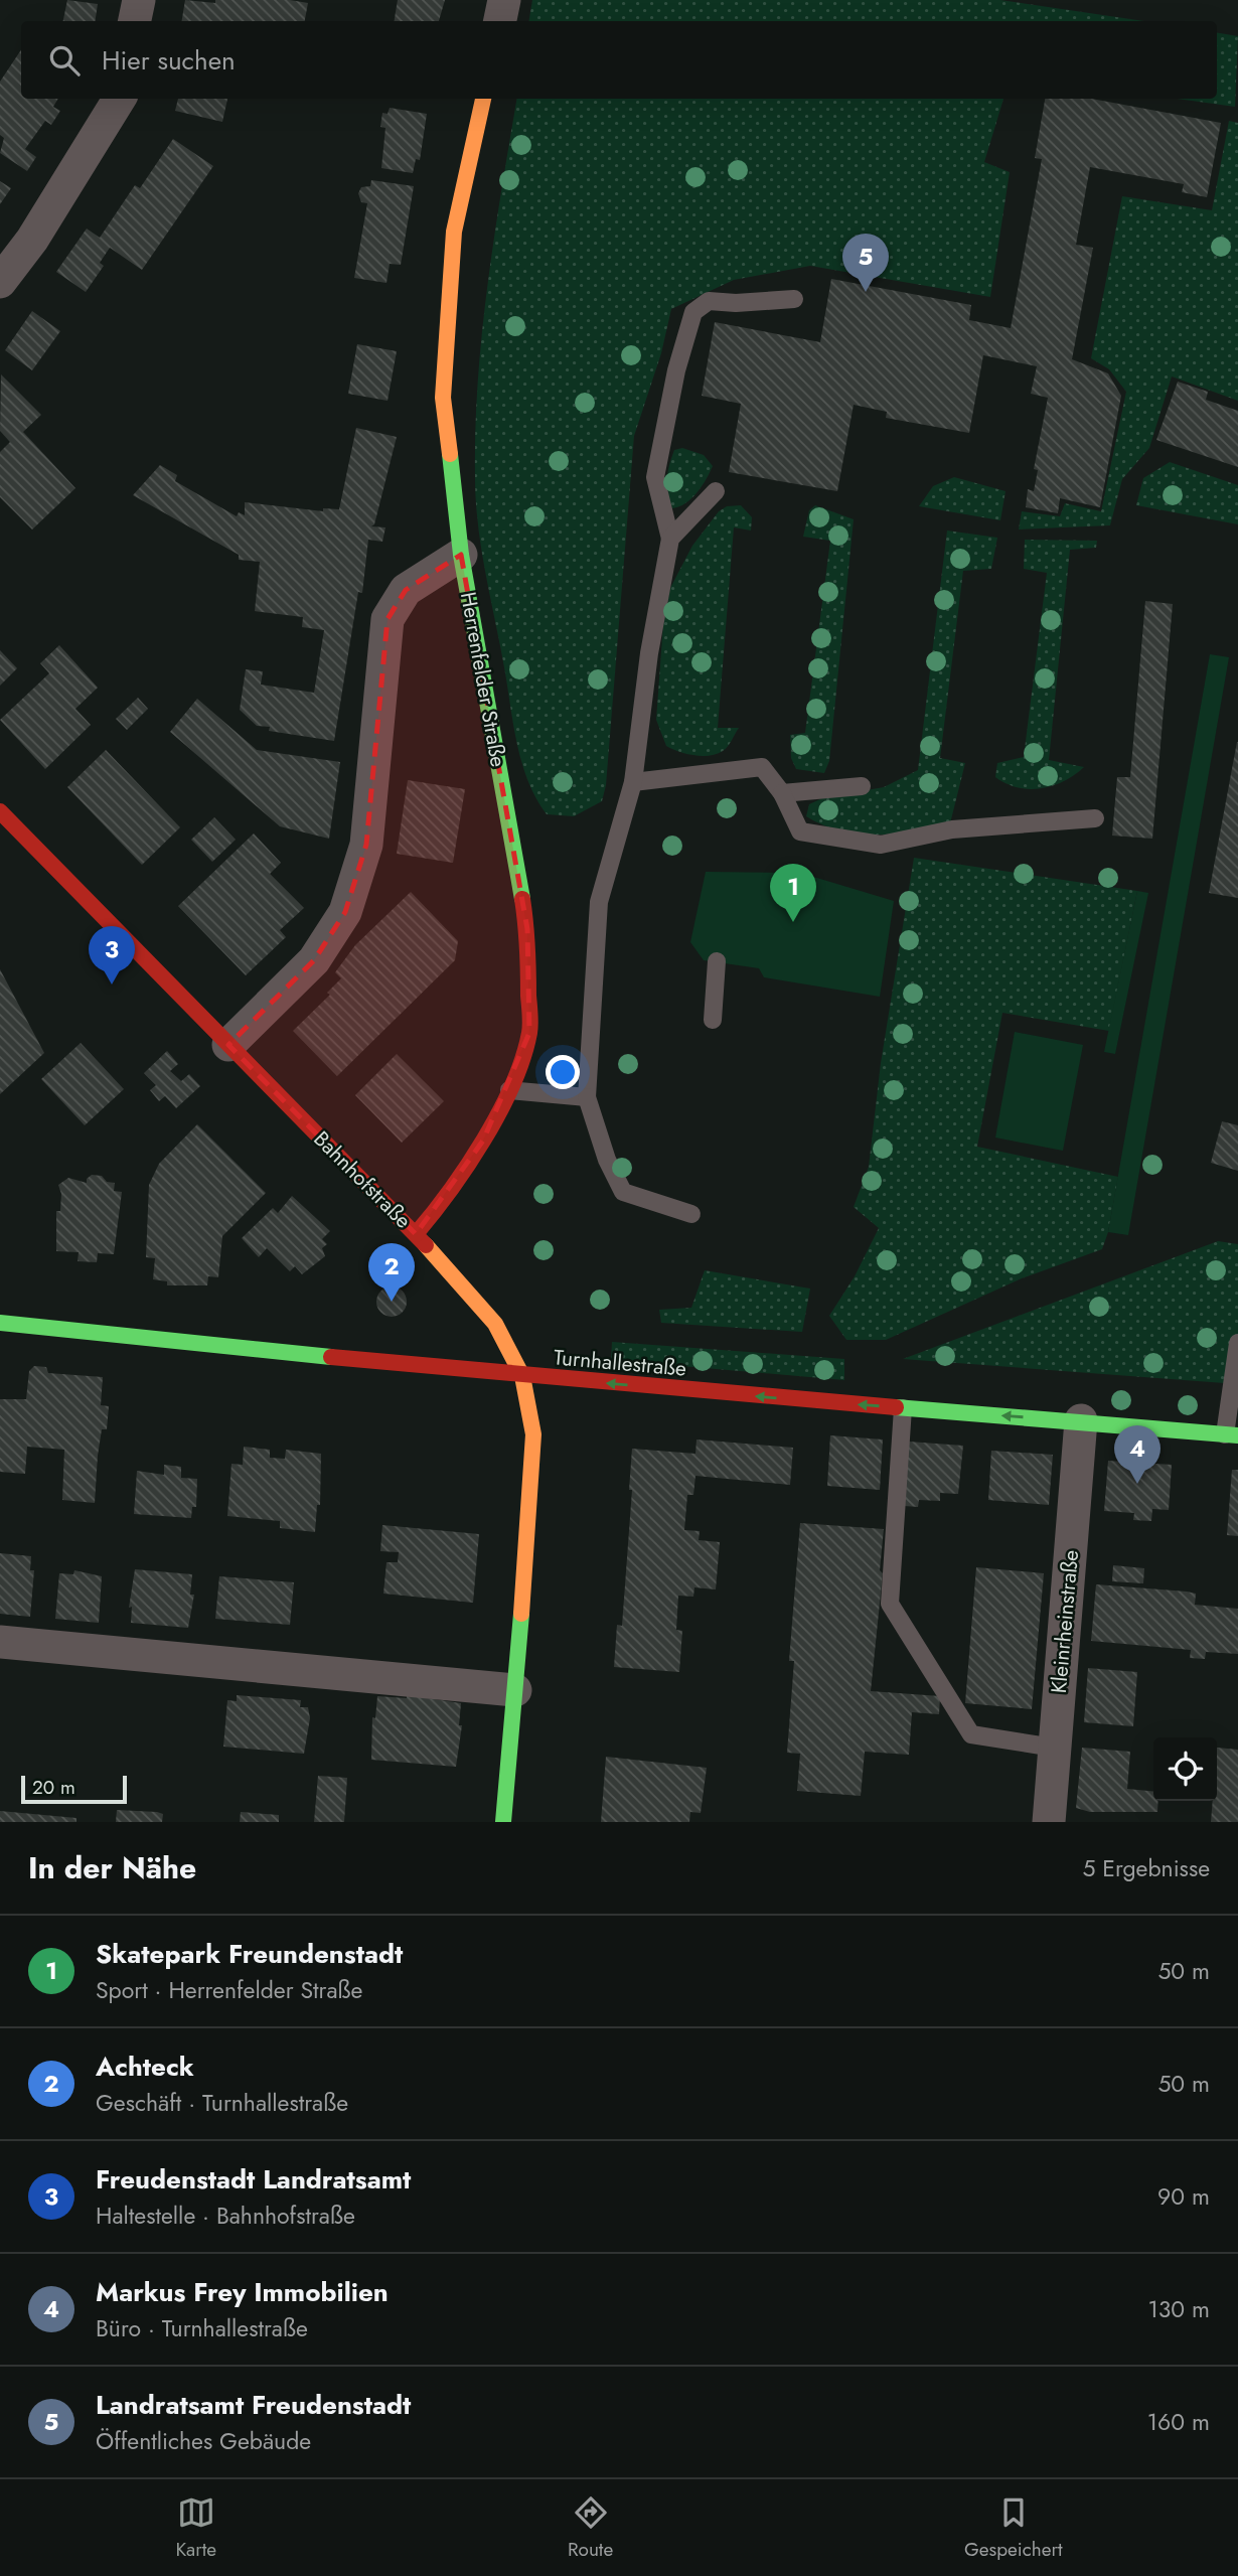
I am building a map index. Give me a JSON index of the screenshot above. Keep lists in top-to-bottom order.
{
  "streets": {
    "street": [
      "Herrenfelder Straße",
      "Bahnhofstraße",
      "Turnhallestraße",
      "Kleinrheinstraße"
    ]
  },
  "crossings": [
    ["Herrenfelder Straße", "Bahnhofstraße"],
    ["Bahnhofstraße", "Turnhallestraße"],
    ["Turnhallestraße", "Kleinrheinstraße"]
  ],
  "one_way": ["Turnhallestraße"],
  "scale_bar": "20 m",
  "page": {
    "search": "Hier suchen",
    "pins": [
      "5",
      "1",
      "3",
      "2",
      "4"
    ],
    "scale": "20 m",
    "heading": ["In der Nähe", "5 Ergebnisse"],
    "list": [
      {
        "mark": "1",
        "name": "Skatepark Freundenstadt",
        "note": "Sport · Herrenfelder Straße",
        "value": "50 m"
      },
      {
        "mark": "2",
        "name": "Achteck",
        "note": "Geschäft · Turnhallestraße",
        "value": "50 m"
      },
      {
        "mark": "3",
        "name": "Freudenstadt Landratsamt",
        "note": "Haltestelle · Bahnhofstraße",
        "value": "90 m"
      },
      {
        "mark": "4",
        "name": "Markus Frey Immobilien",
        "note": "Büro · Turnhallestraße",
        "value": "130 m"
      },
      {
        "mark": "5",
        "name": "Landratsamt Freudenstadt",
        "note": "Öffentliches Gebäude",
        "value": "160 m"
      }
    ],
    "nav": ["Karte", "Route", "Gespeichert"]
  }
}
